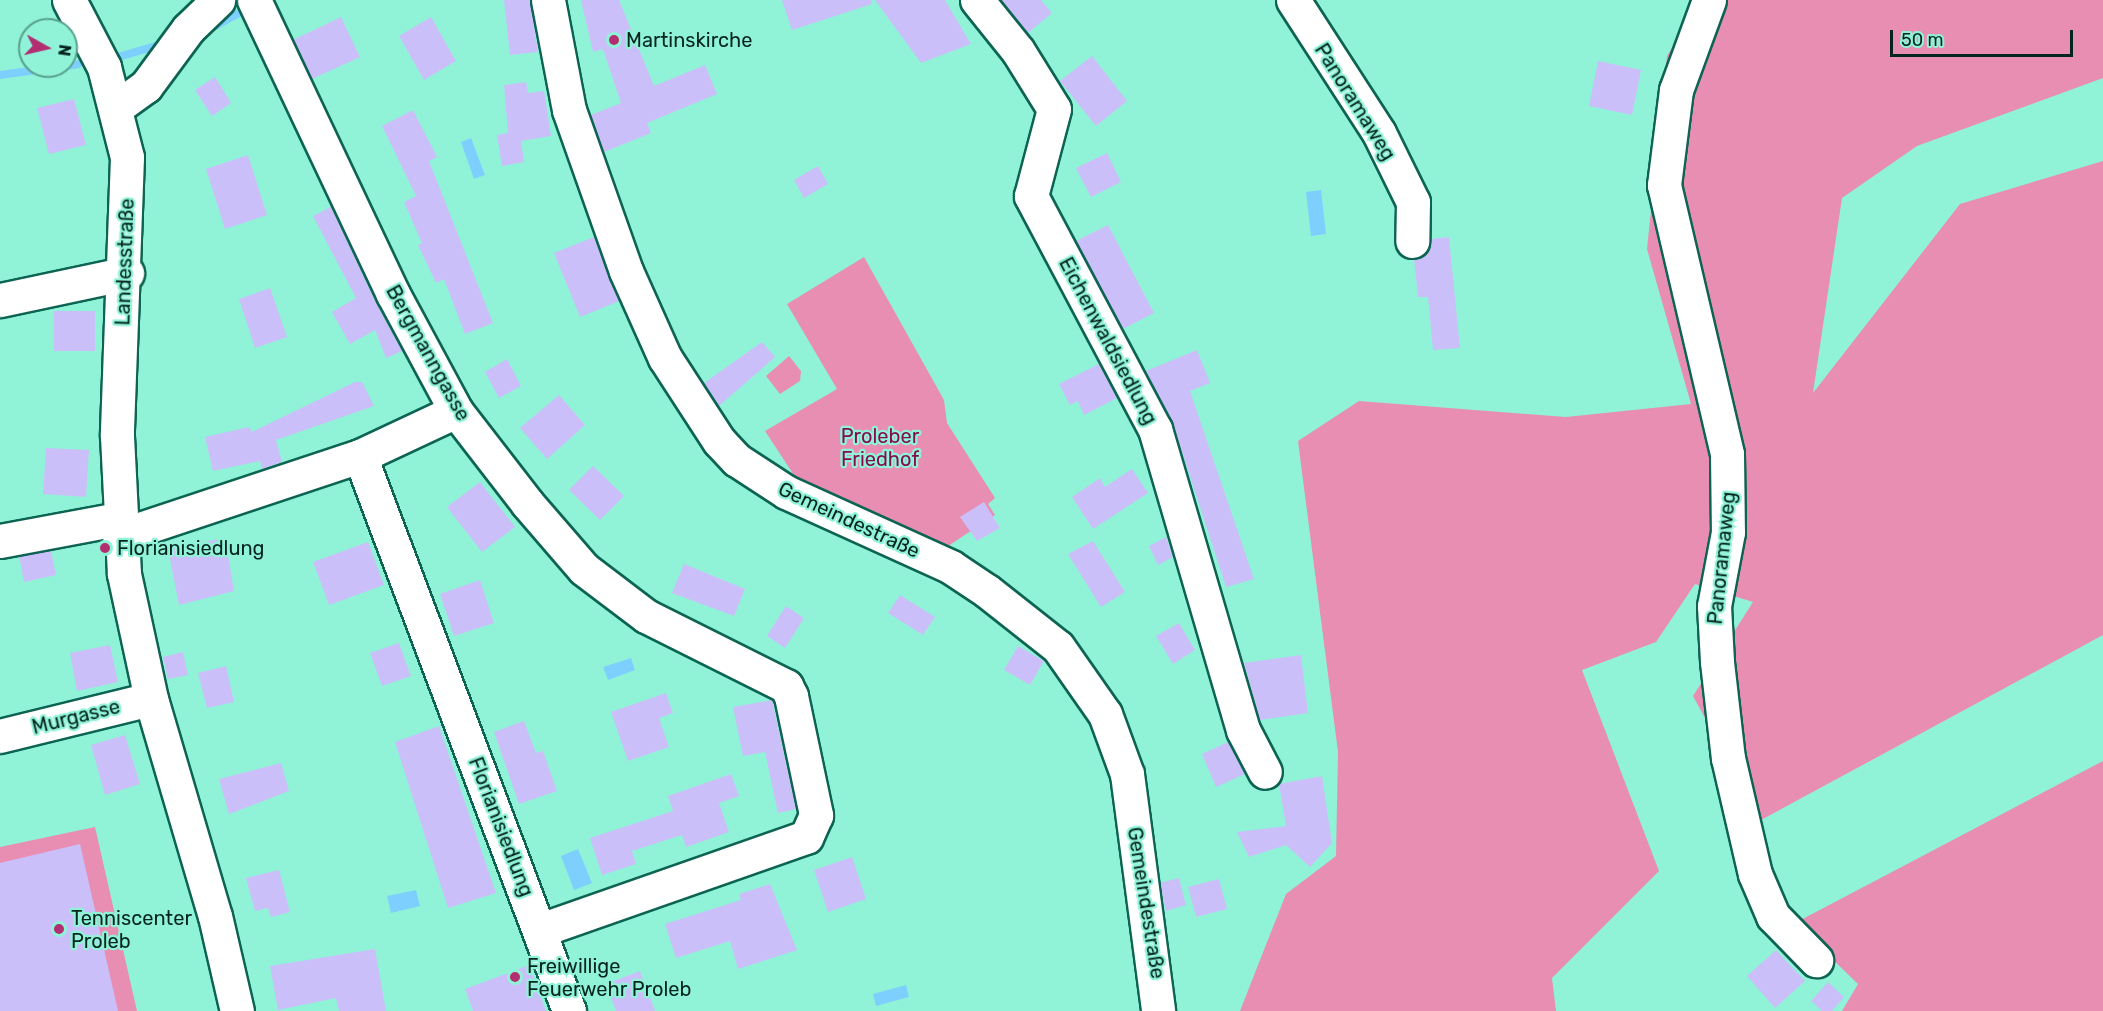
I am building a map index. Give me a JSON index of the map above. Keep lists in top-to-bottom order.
{
  "streets": {
    "street": [
      "Panoramaweg",
      "Landesstraße",
      "Eichenwaldsiedlung",
      "Bergmanngasse",
      "Gemeindestraße",
      "Murgasse",
      "Florianisiedlung"
    ]
  },
  "crossings": [
    ["Landesstraße", "Murgasse"],
    ["Bergmanngasse", "Florianisiedlung"]
  ],
  "parks": ["Proleber Friedhof"],
  "places": [
    "Martinskirche",
    "Florianisiedlung",
    "Tenniscenter Proleb",
    "Freiwillige Feuerwehr Proleb"
  ],
  "scale_bar": "50 m",
  "north": "right"
}
